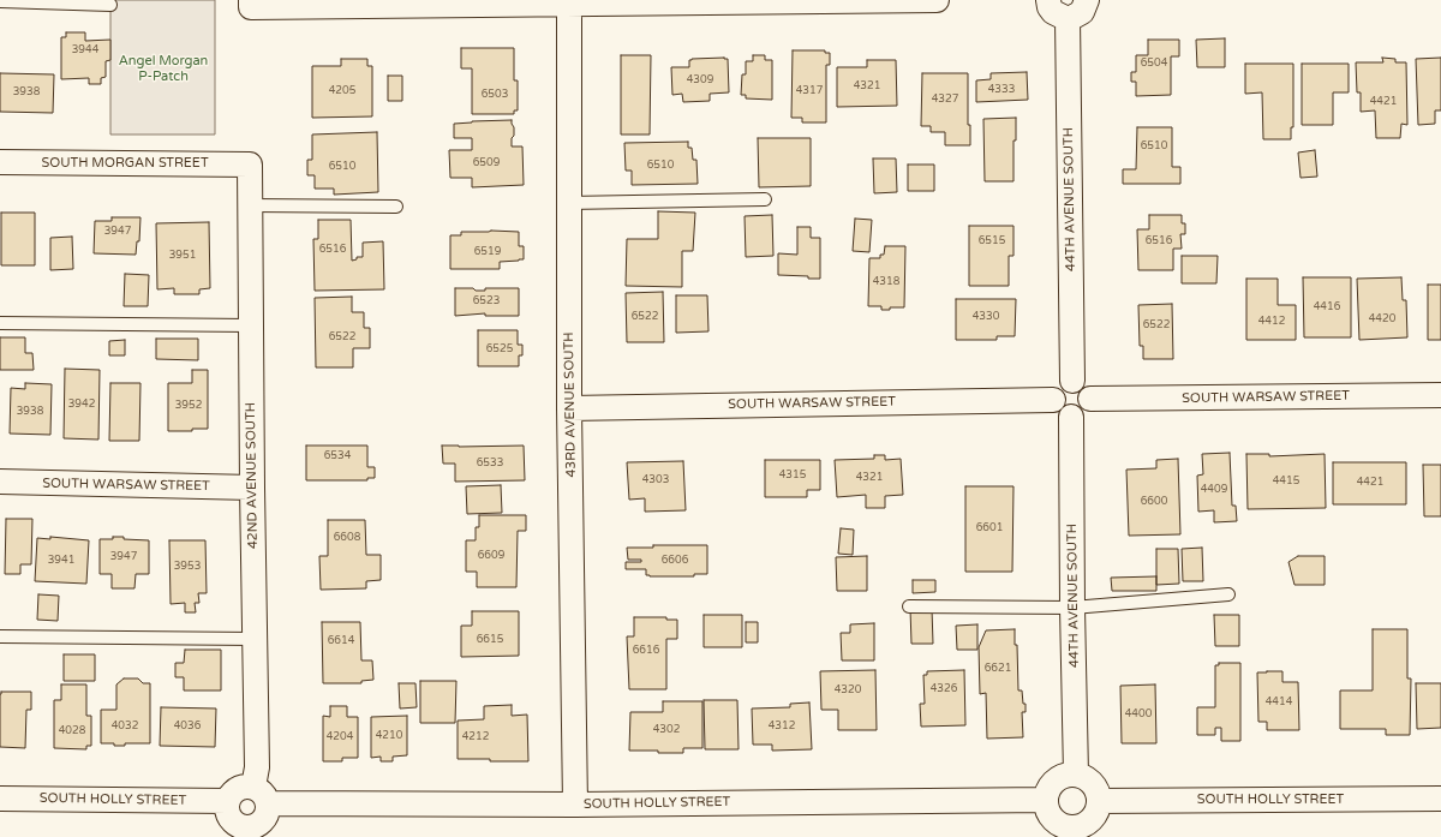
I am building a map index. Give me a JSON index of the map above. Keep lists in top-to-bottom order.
{
  "streets": {
    "street": [
      "SOUTH MORGAN STREET",
      "44TH AVENUE SOUTH",
      "SOUTH WARSAW STREET",
      "43RD AVENUE SOUTH",
      "42ND AVENUE SOUTH",
      "SOUTH HOLLY STREET"
    ]
  },
  "crossings": [
    ["SOUTH MORGAN STREET", "42ND AVENUE SOUTH"],
    ["44TH AVENUE SOUTH", "SOUTH WARSAW STREET"],
    ["44TH AVENUE SOUTH", "SOUTH HOLLY STREET"],
    ["SOUTH WARSAW STREET", "43RD AVENUE SOUTH"],
    ["SOUTH WARSAW STREET", "42ND AVENUE SOUTH"],
    ["43RD AVENUE SOUTH", "SOUTH HOLLY STREET"],
    ["42ND AVENUE SOUTH", "SOUTH HOLLY STREET"]
  ],
  "parks": ["Angel Morgan P-Patch"],
  "house_numbers": [
    "3944",
    "6504",
    "4309",
    "4321",
    "4333",
    "4205",
    "4317",
    "3938",
    "6503",
    "4327",
    "4421",
    "6510",
    "6509",
    "6510",
    "6510",
    "3947",
    "6515",
    "6516",
    "6516",
    "6519",
    "3951",
    "4318",
    "6523",
    "4416",
    "6522",
    "4330",
    "4420",
    "4412",
    "6522",
    "6522",
    "6525",
    "3942",
    "3952",
    "3938",
    "6534",
    "6533",
    "4315",
    "4321",
    "4303",
    "4415",
    "4421",
    "4409",
    "6600",
    "6601",
    "6608",
    "6609",
    "3947",
    "3941",
    "6606",
    "3953",
    "6615",
    "6614",
    "6616",
    "6621",
    "4326",
    "4320",
    "4414",
    "4400",
    "4032",
    "4036",
    "4312",
    "4302",
    "4028",
    "4210",
    "4204",
    "4212"
  ]
}
